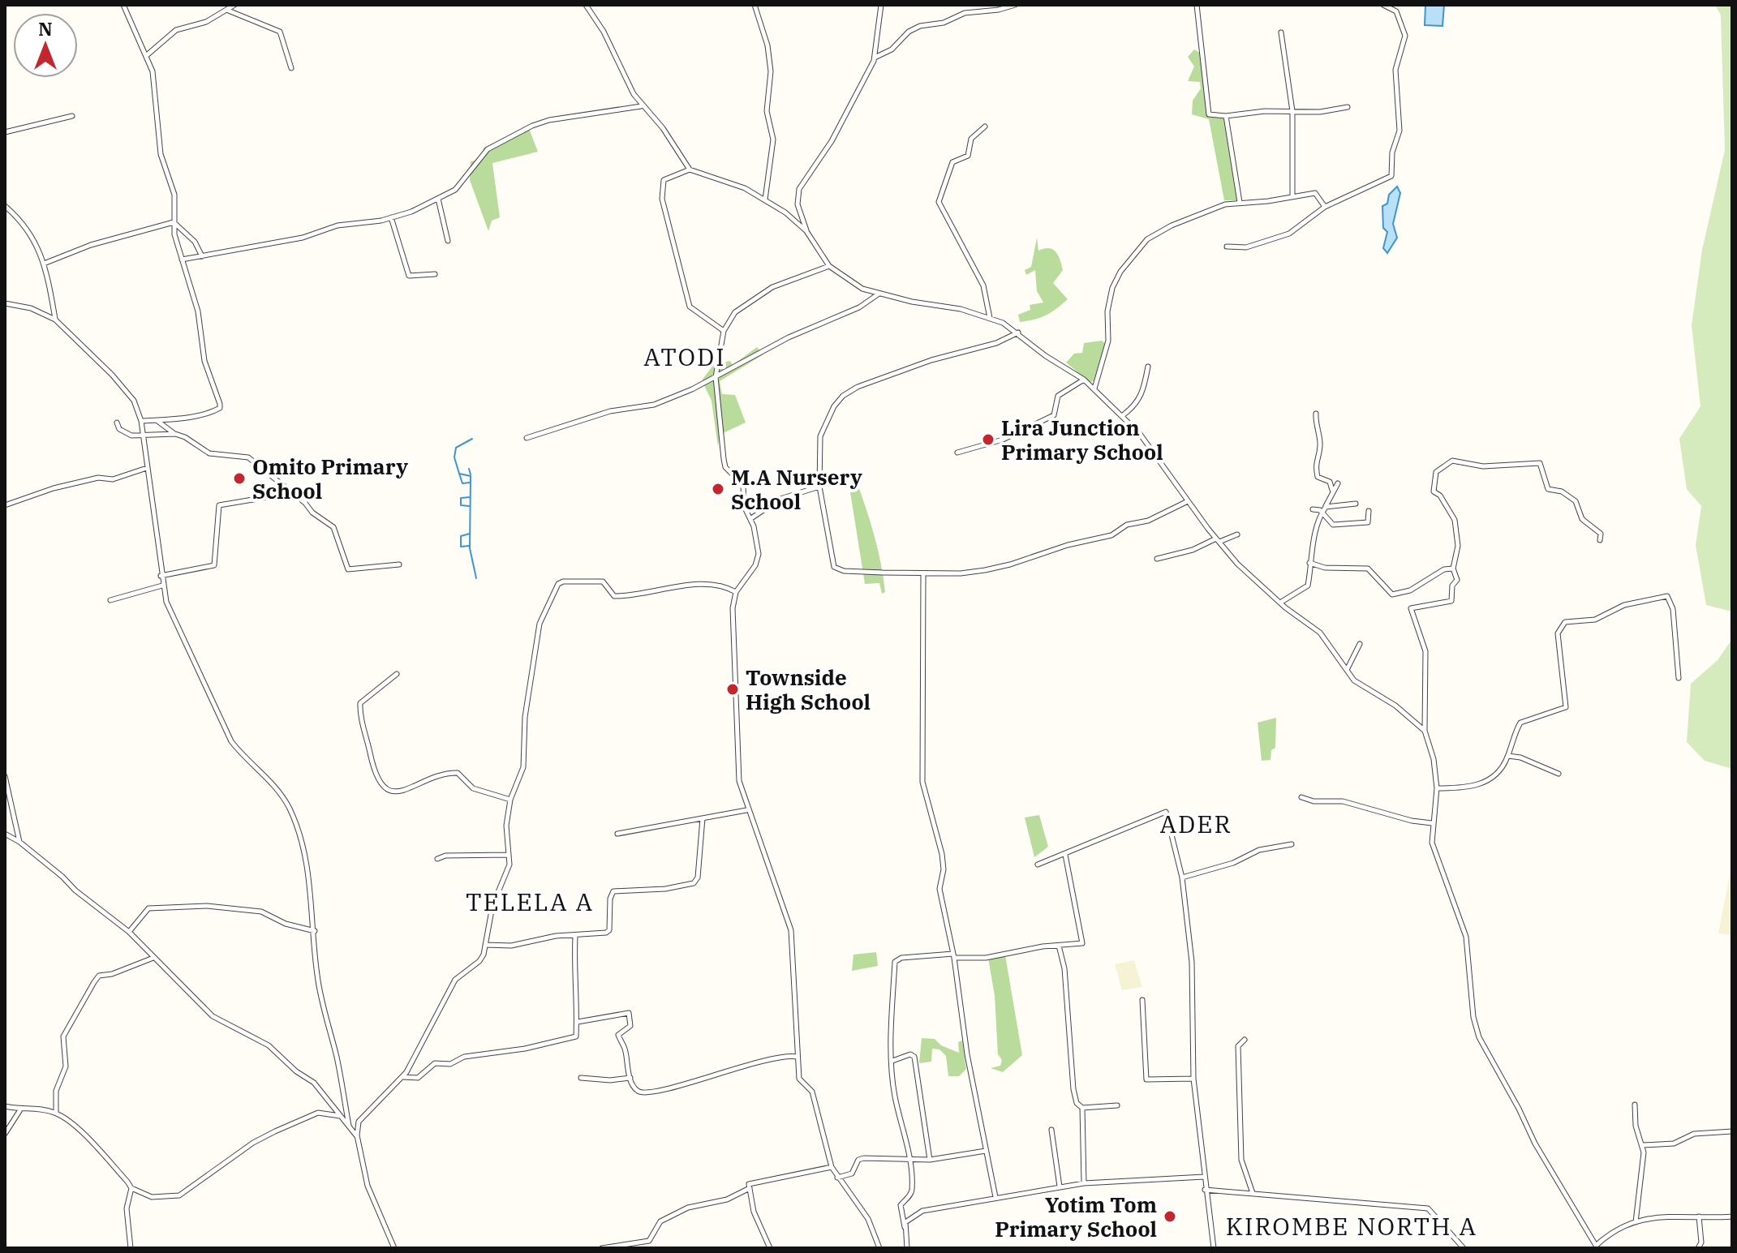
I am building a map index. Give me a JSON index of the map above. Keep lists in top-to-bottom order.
{
  "districts": [
    "ATODI",
    "ADER",
    "TELELA A",
    "KIROMBE NORTH A"
  ],
  "places": [
    "Lira Junction Primary School",
    "Omito Primary School",
    "M.A Nursery School",
    "Townside High School",
    "Yotim Tom Primary School"
  ],
  "north": "top"
}
